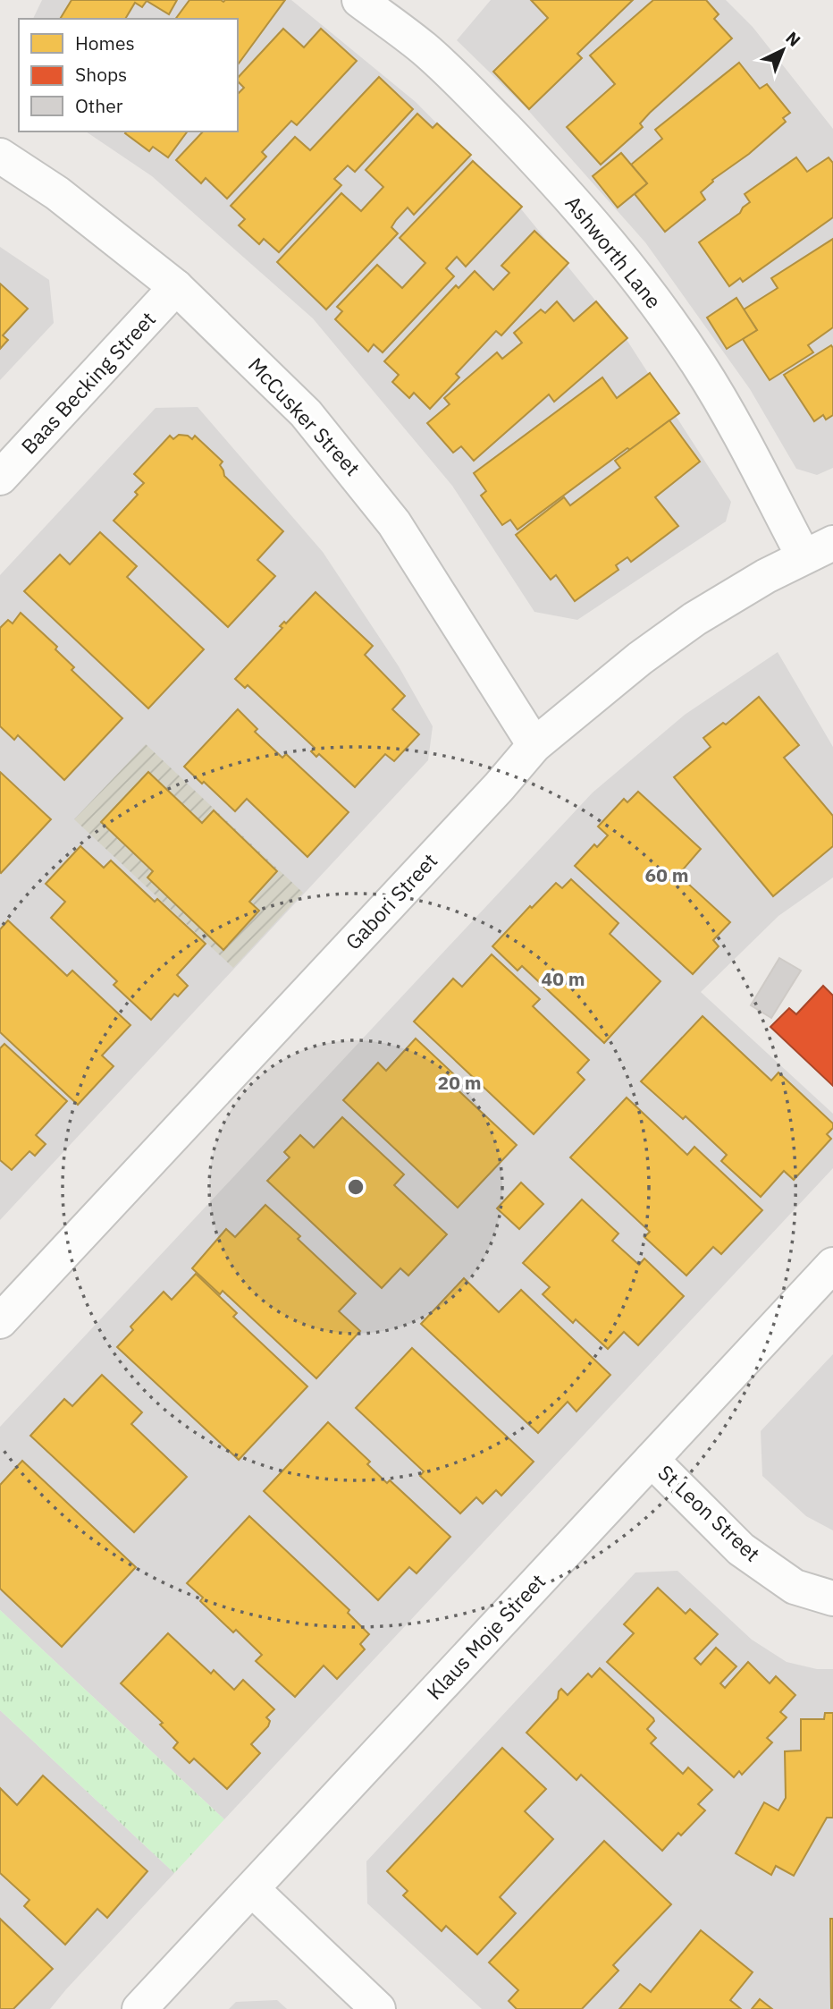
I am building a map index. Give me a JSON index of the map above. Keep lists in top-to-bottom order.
{
  "streets": {
    "street": [
      "Ashworth Lane",
      "Baas Becking Street",
      "McCusker Street",
      "Gabori Street",
      "St Leon Street",
      "Klaus Moje Street"
    ]
  },
  "crossings": [
    ["Ashworth Lane", "Gabori Street"],
    ["Baas Becking Street", "McCusker Street"],
    ["McCusker Street", "Gabori Street"],
    ["St Leon Street", "Klaus Moje Street"]
  ],
  "legend": ["Homes", "Shops", "Other"],
  "north": "top right",
  "rings": ["60 m", "40 m", "20 m"]
}
